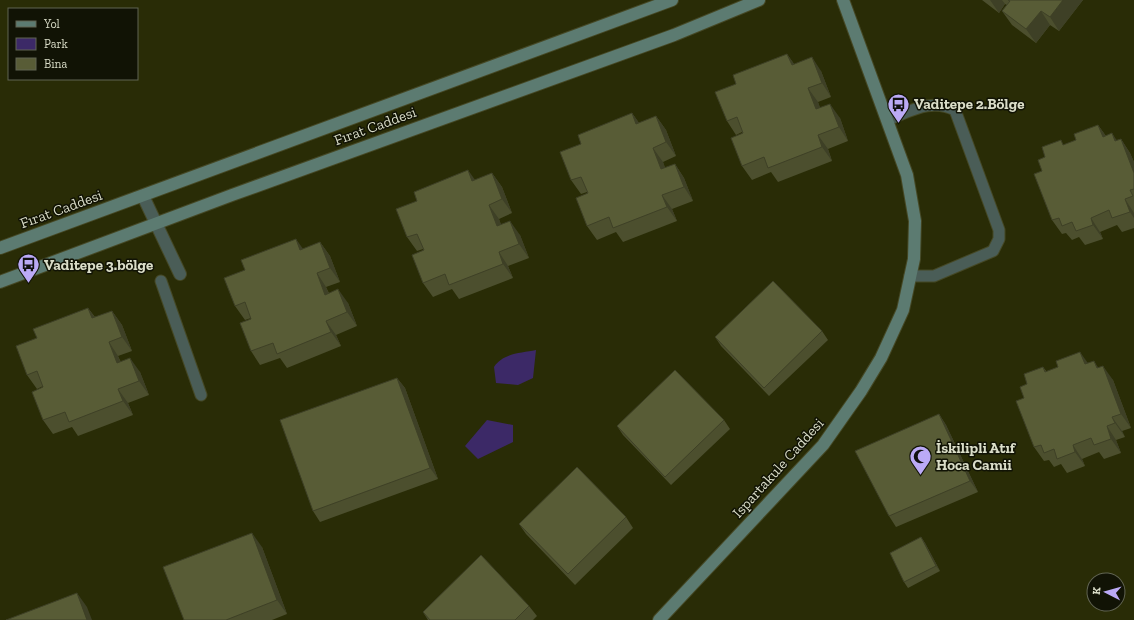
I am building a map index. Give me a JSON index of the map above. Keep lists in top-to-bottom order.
{
  "streets": {
    "main road": ["Fırat Caddesi", "Ispartakule Caddesi"]
  },
  "places": {
    "bus stop": ["Vaditepe 2.Bölge", "Vaditepe 3.bölge"],
    "mosque": ["İskilipli Atıf Hoca Camii"]
  },
  "legend": ["Yol", "Park", "Bina"],
  "north": "left"
}
